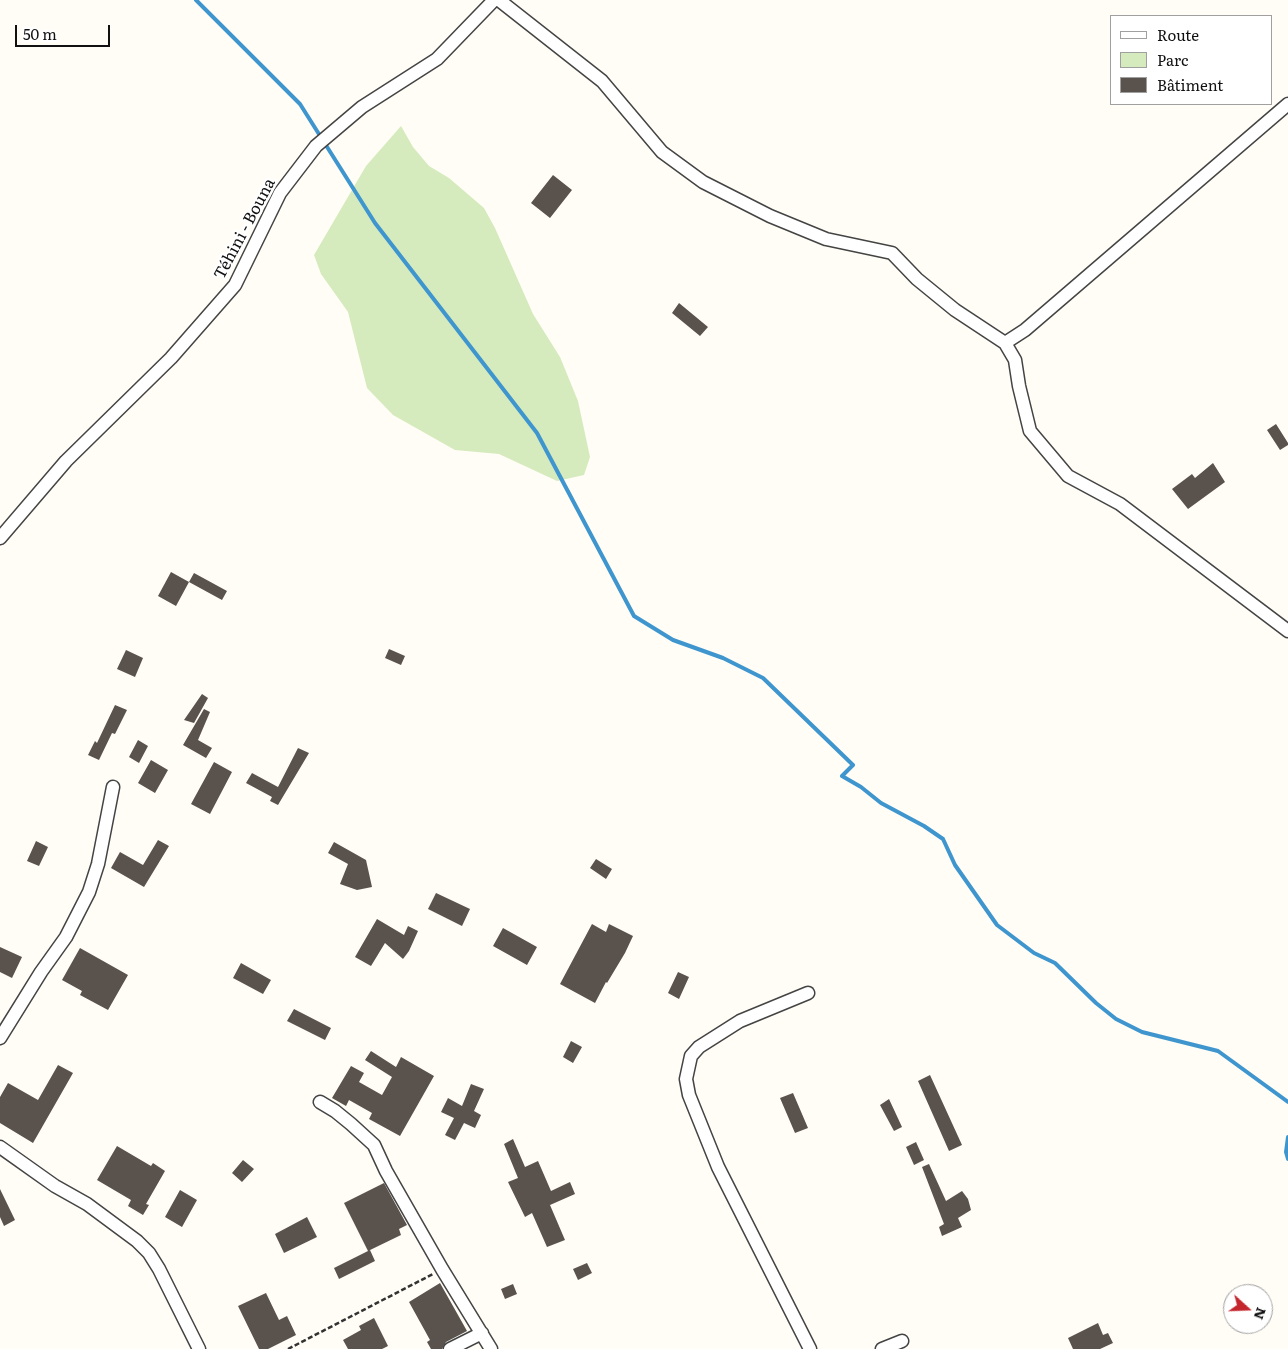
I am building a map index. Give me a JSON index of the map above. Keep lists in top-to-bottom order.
{
  "streets": {
    "street": ["Téhini - Bouna"]
  },
  "legend": ["Route", "Parc", "Bâtiment"],
  "scale_bar": "50 m",
  "north": "right"
}
